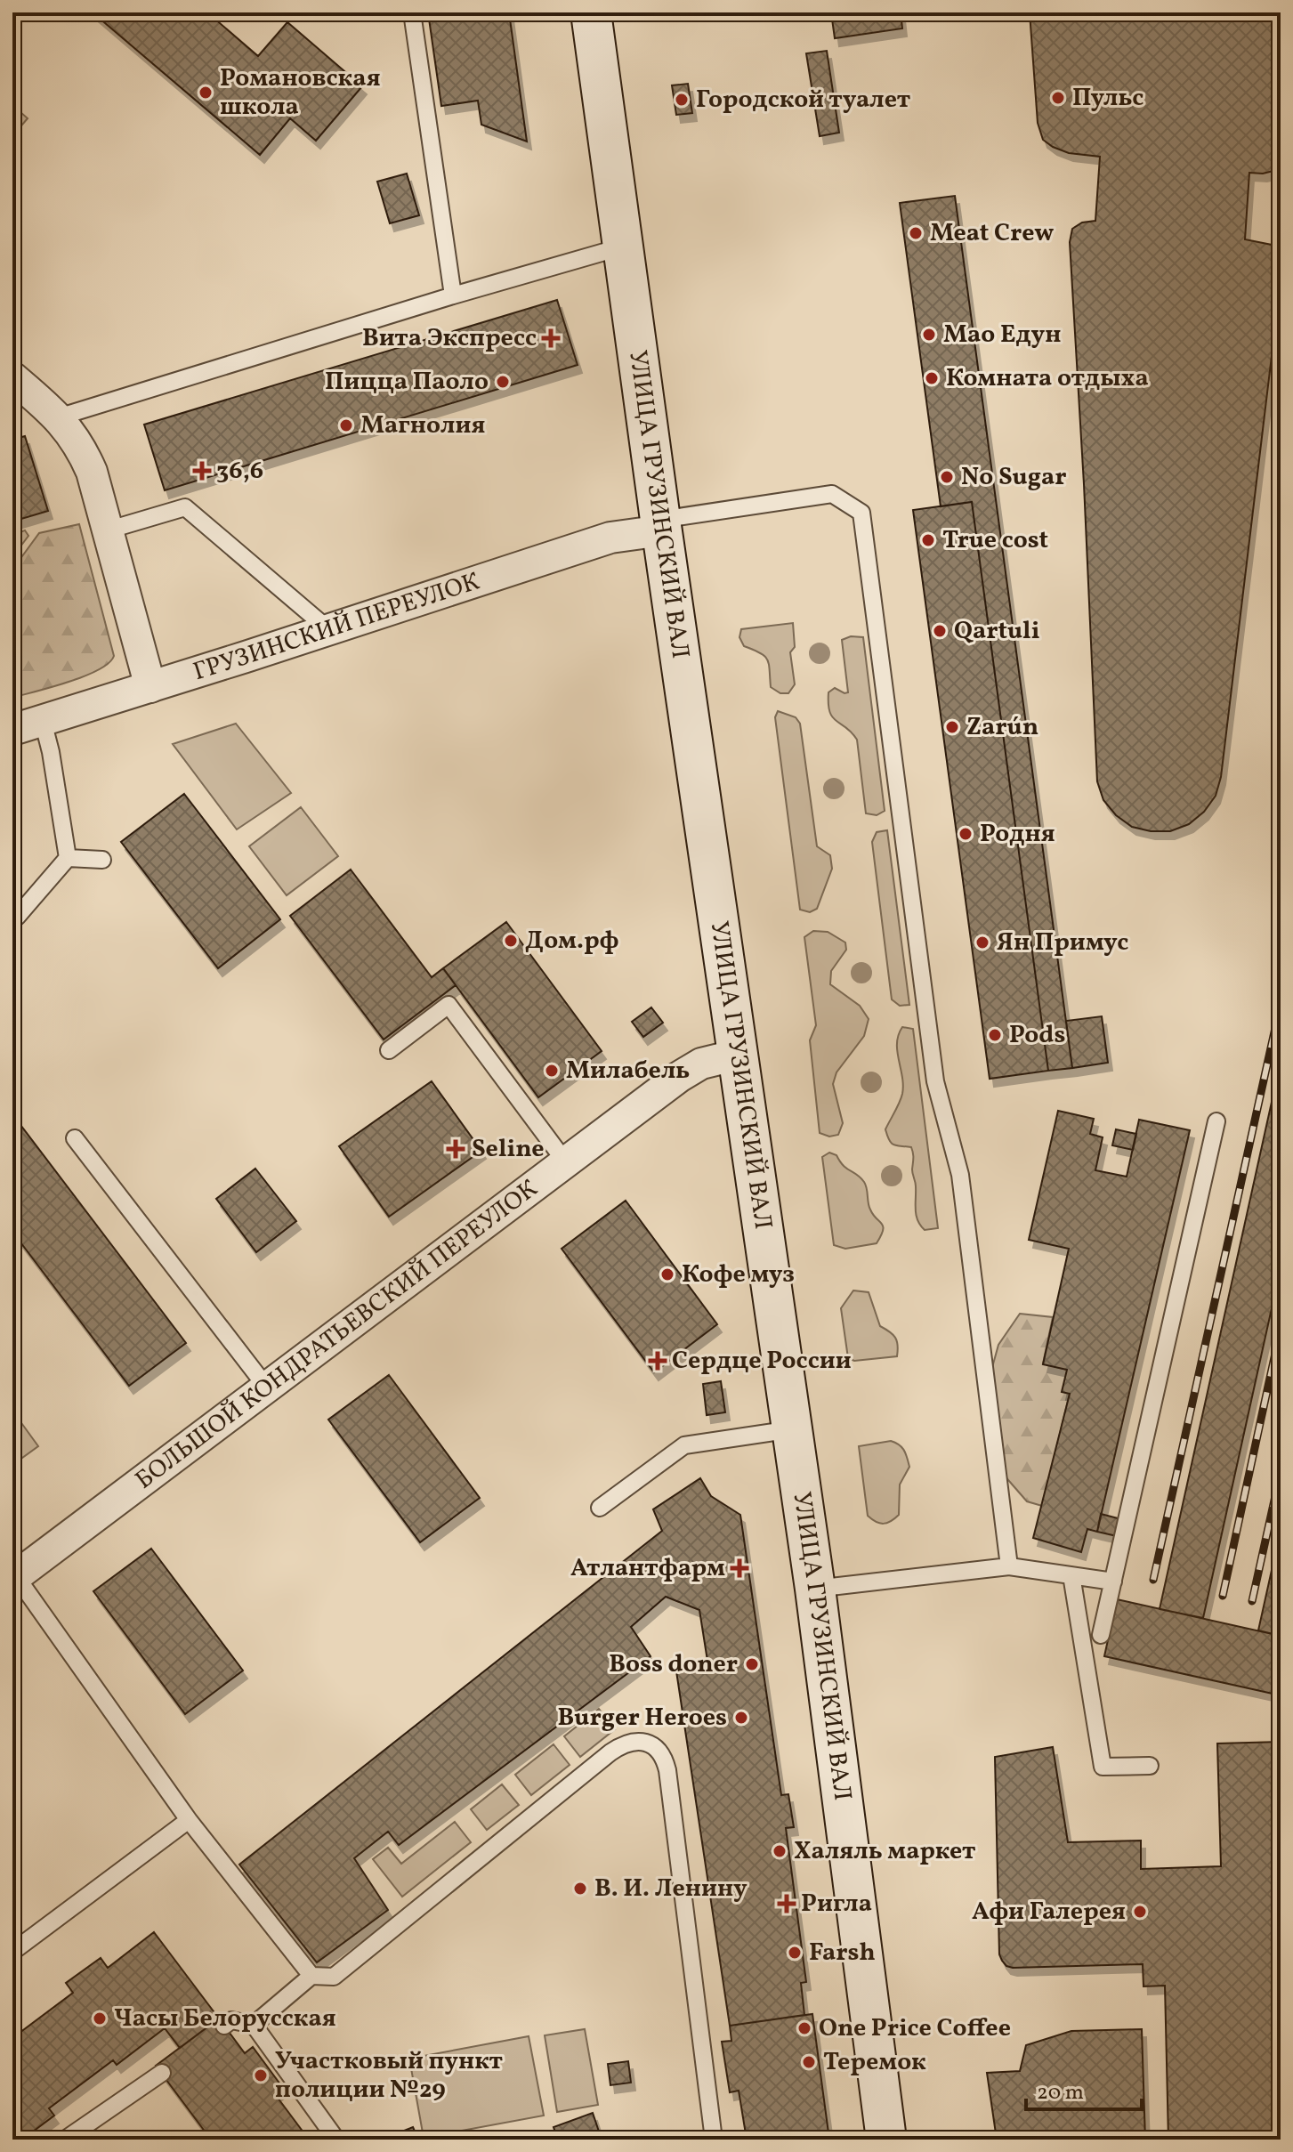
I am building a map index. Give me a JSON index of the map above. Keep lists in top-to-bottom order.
{
  "streets": {
    "main road": ["УЛИЦА ГРУЗИНСКИЙ ВАЛ"],
    "street": ["ГРУЗИНСКИЙ ПЕРЕУЛОК", "БОЛЬШОЙ КОНДРАТЬЕВСКИЙ ПЕРЕУЛОК"]
  },
  "crossings": [
    ["УЛИЦА ГРУЗИНСКИЙ ВАЛ", "ГРУЗИНСКИЙ ПЕРЕУЛОК"],
    ["УЛИЦА ГРУЗИНСКИЙ ВАЛ", "БОЛЬШОЙ КОНДРАТЬЕВСКИЙ ПЕРЕУЛОК"]
  ],
  "places": {
    "other": [
      "Романовская школа",
      "Пульс",
      "Городской туалет",
      "Meat Crew",
      "Мао Едун",
      "Комната отдыха",
      "Пицца Паоло",
      "Магнолия",
      "No Sugar",
      "True cost",
      "Qartuli",
      "Zarún",
      "Родня",
      "Дом.рф",
      "Ян Примус",
      "Pods",
      "Милабель",
      "Кофе муз",
      "Boss doner",
      "Burger Heroes",
      "Халяль маркет",
      "В. И. Ленину",
      "Афи Галерея",
      "Farsh",
      "Часы Белорусская",
      "One Price Coffee",
      "Теремок",
      "Участковый пункт полиции №29"
    ],
    "health": [
      "Вита Экспресс",
      "36,6",
      "Seline",
      "Сердце России",
      "Атлантфарм",
      "Ригла"
    ]
  },
  "scale_bar": "20 m"
}
